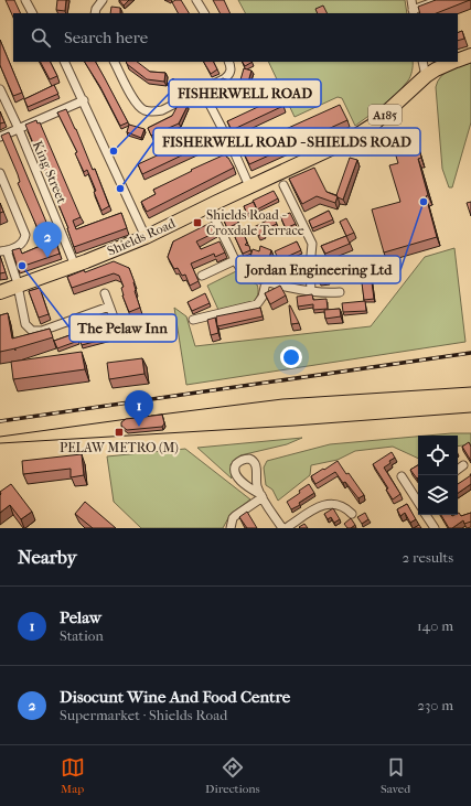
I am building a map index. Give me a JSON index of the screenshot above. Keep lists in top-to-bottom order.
{
  "streets": {
    "main road": ["A185", "Shields Road"],
    "street": ["King Street"]
  },
  "crossings": [
    ["King Street", "Shields Road"]
  ],
  "places": {
    "other": [
      "FISHERWELL ROAD",
      "FISHERWELL ROAD - SHIELDS ROAD",
      "Jordan Engineering Ltd",
      "The Pelaw Inn"
    ],
    "transit": ["Shields Road - Croxdale Terrace", "PELAW METRO (M)"]
  },
  "page": {
    "search": "Search here",
    "pins": ["2", "1"],
    "heading": ["Nearby", "2 results"],
    "list": [
      {
        "mark": "1",
        "name": "Pelaw",
        "note": "Station",
        "value": "140 m"
      },
      {
        "mark": "2",
        "name": "Disocunt Wine And Food Centre",
        "note": "Supermarket · Shields Road",
        "value": "230 m"
      }
    ],
    "nav": ["Map", "Directions", "Saved"]
  }
}
